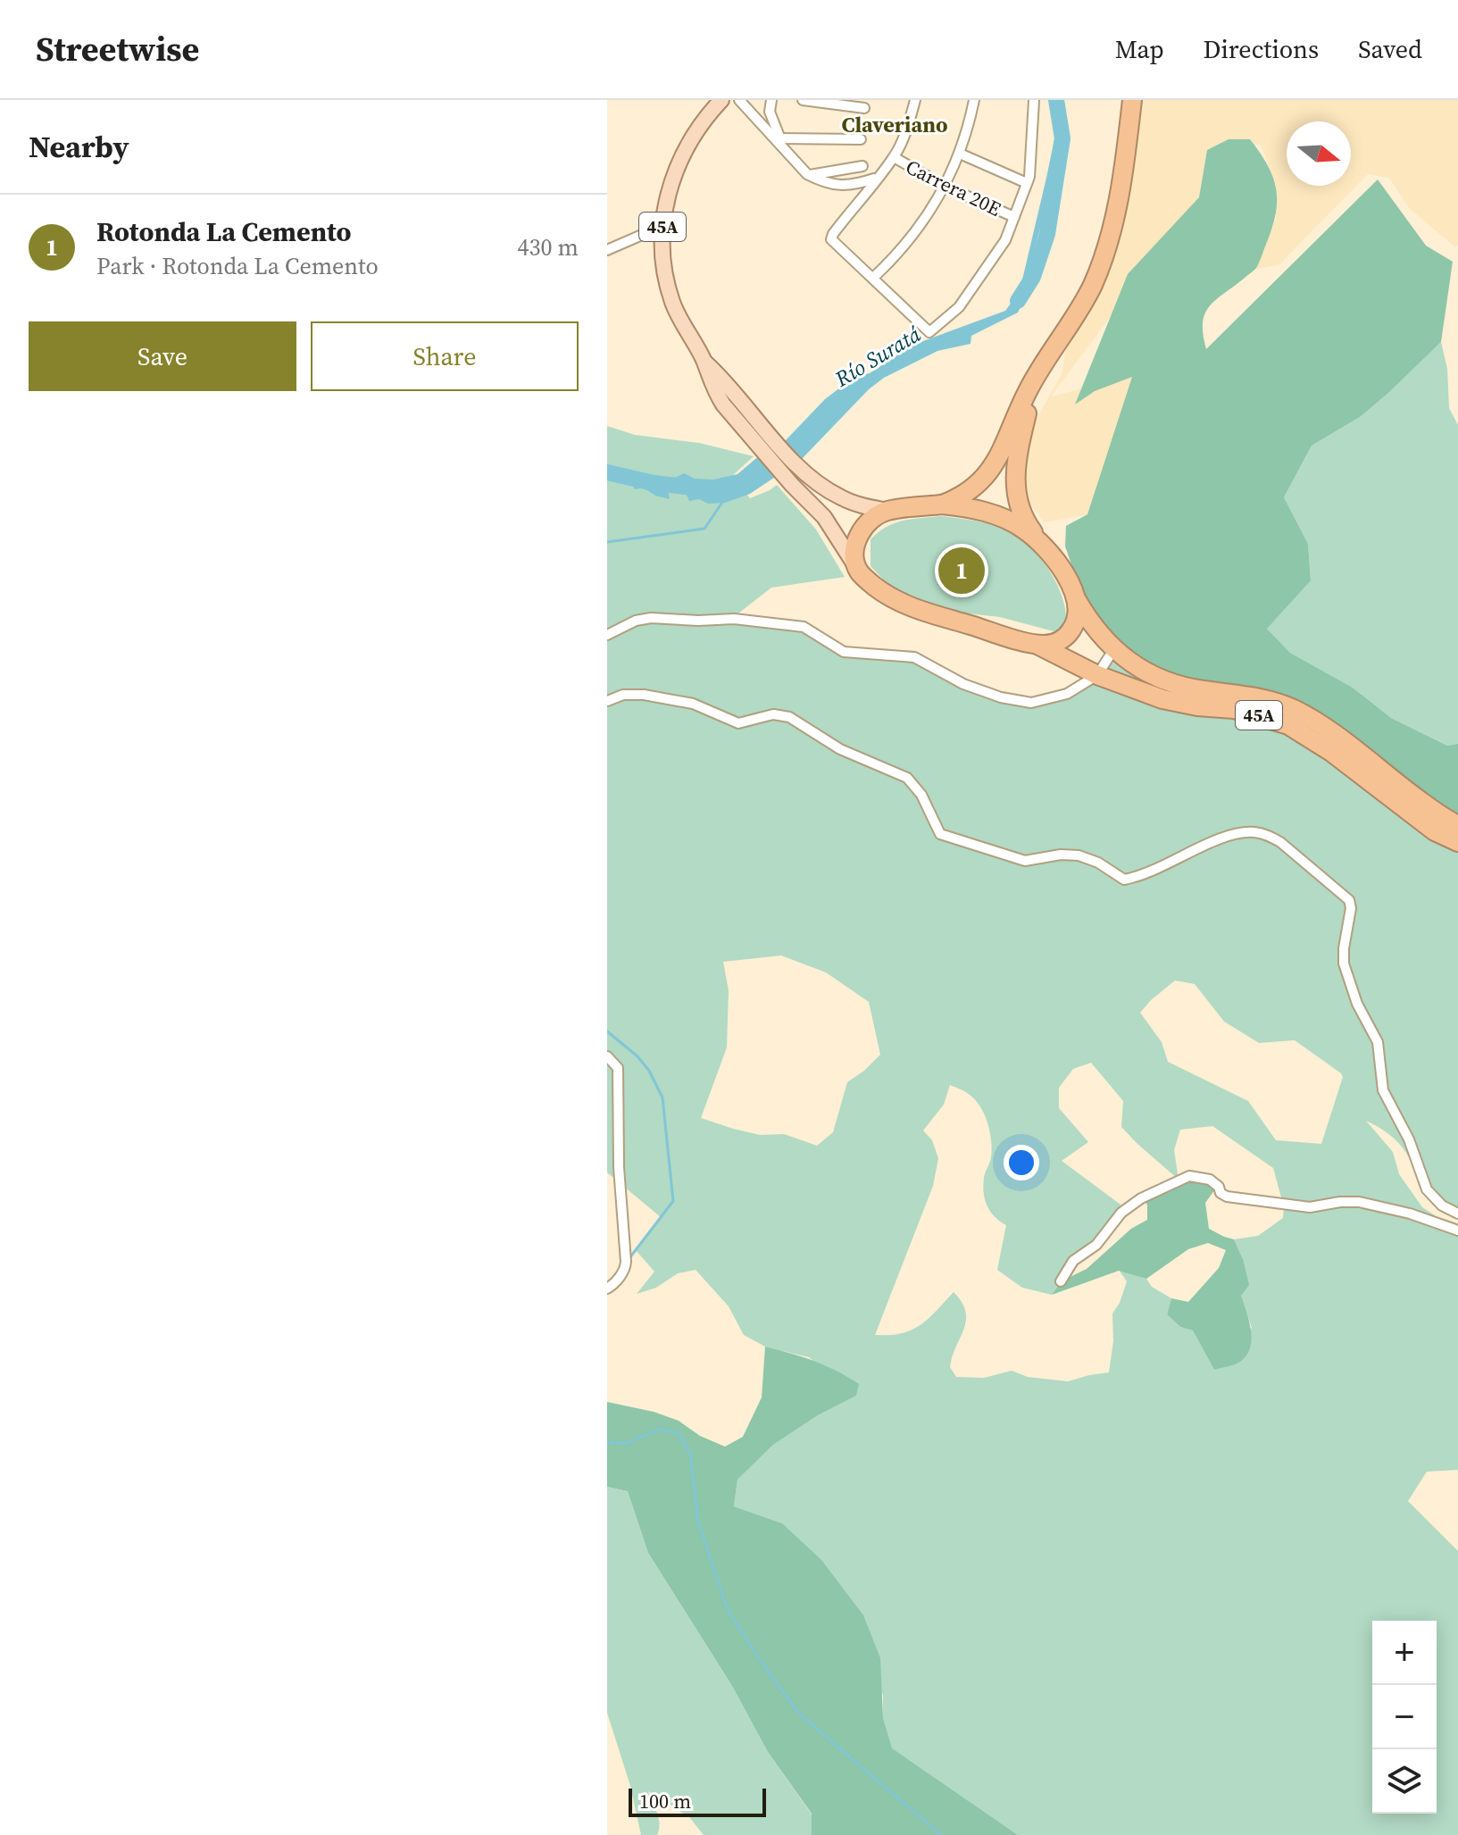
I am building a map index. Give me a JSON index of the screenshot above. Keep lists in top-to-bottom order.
{
  "streets": {
    "highway": ["45A"],
    "street": ["Carrera 20E"]
  },
  "districts": ["Claveriano"],
  "water": ["Río Suratá"],
  "scale_bar": "100 m",
  "north": "right",
  "page": {
    "header": "Streetwise",
    "nav": ["Map", "Directions", "Saved"],
    "heading": "Nearby",
    "list": [
      {
        "mark": "1",
        "name": "Rotonda La Cemento",
        "note": "Park · Rotonda La Cemento",
        "value": "430 m"
      }
    ],
    "buttons": ["Save", "Share"],
    "pins": "1",
    "map_buttons": ["+", "−"],
    "scale": "100 m"
  }
}
